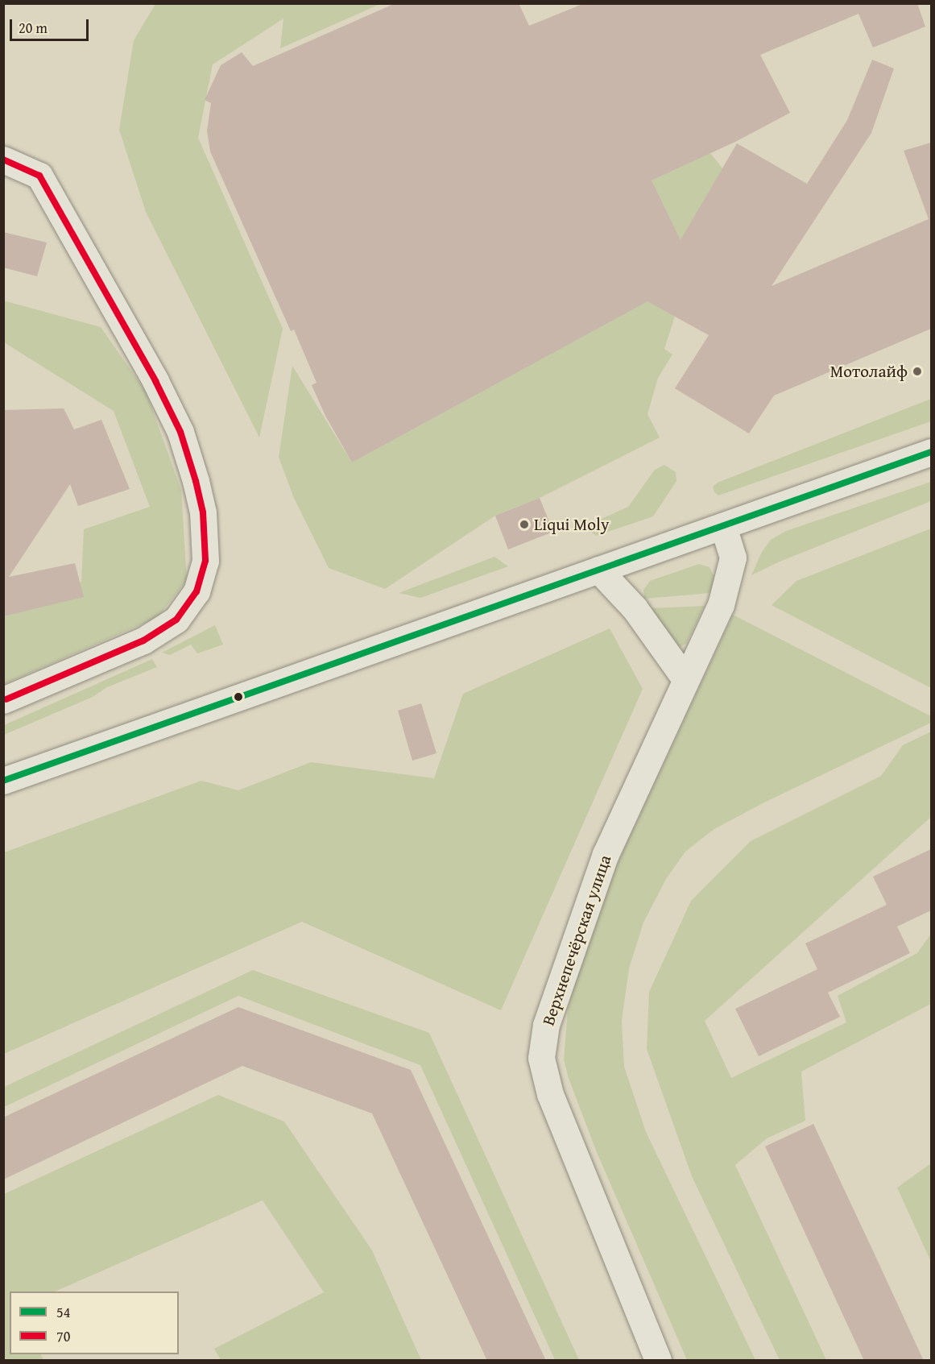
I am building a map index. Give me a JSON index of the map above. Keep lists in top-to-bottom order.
{
  "streets": {
    "street": ["Верхнепечёрская улица"]
  },
  "places": ["Мотолайф", "Liqui Moly"],
  "lines": ["transit line 70", "transit line 54"],
  "legend": ["54", "70"],
  "scale_bar": "20 m"
}
